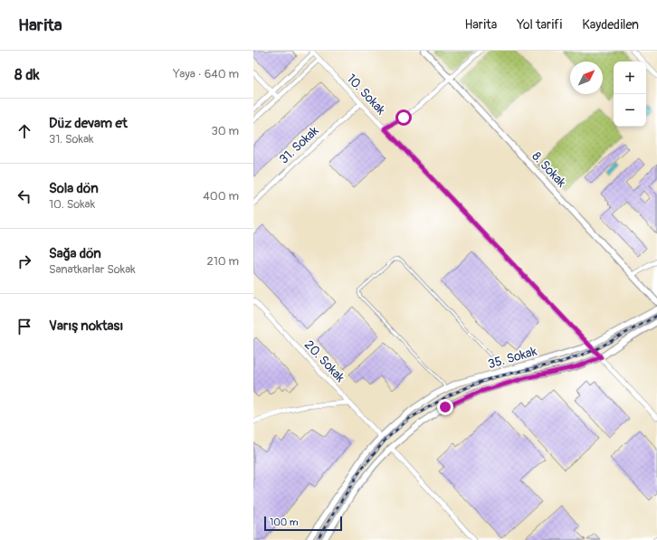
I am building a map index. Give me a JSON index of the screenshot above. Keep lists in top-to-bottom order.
{
  "streets": {
    "street": [
      "10. Sokak",
      "31. Sokak",
      "8. Sokak",
      "35. Sokak",
      "20. Sokak"
    ]
  },
  "crossings": [
    ["10. Sokak", "31. Sokak"],
    ["10. Sokak", "35. Sokak"],
    ["35. Sokak", "20. Sokak"]
  ],
  "scale_bar": "100 m",
  "north": "top right",
  "page": {
    "header": "Harita",
    "nav": ["Harita", "Yol tarifi", "Kaydedilen"],
    "heading": ["8 dk", "Yaya · 640 m"],
    "map_buttons": ["+", "−"],
    "list": [
      ["Düz devam et", "31. Sokak", "30 m"],
      ["Sola dön", "10. Sokak", "400 m"],
      ["Sağa dön", "Sanatkarlar Sokak", "210 m"],
      "Varış noktası"
    ],
    "scale": "100 m"
  }
}
